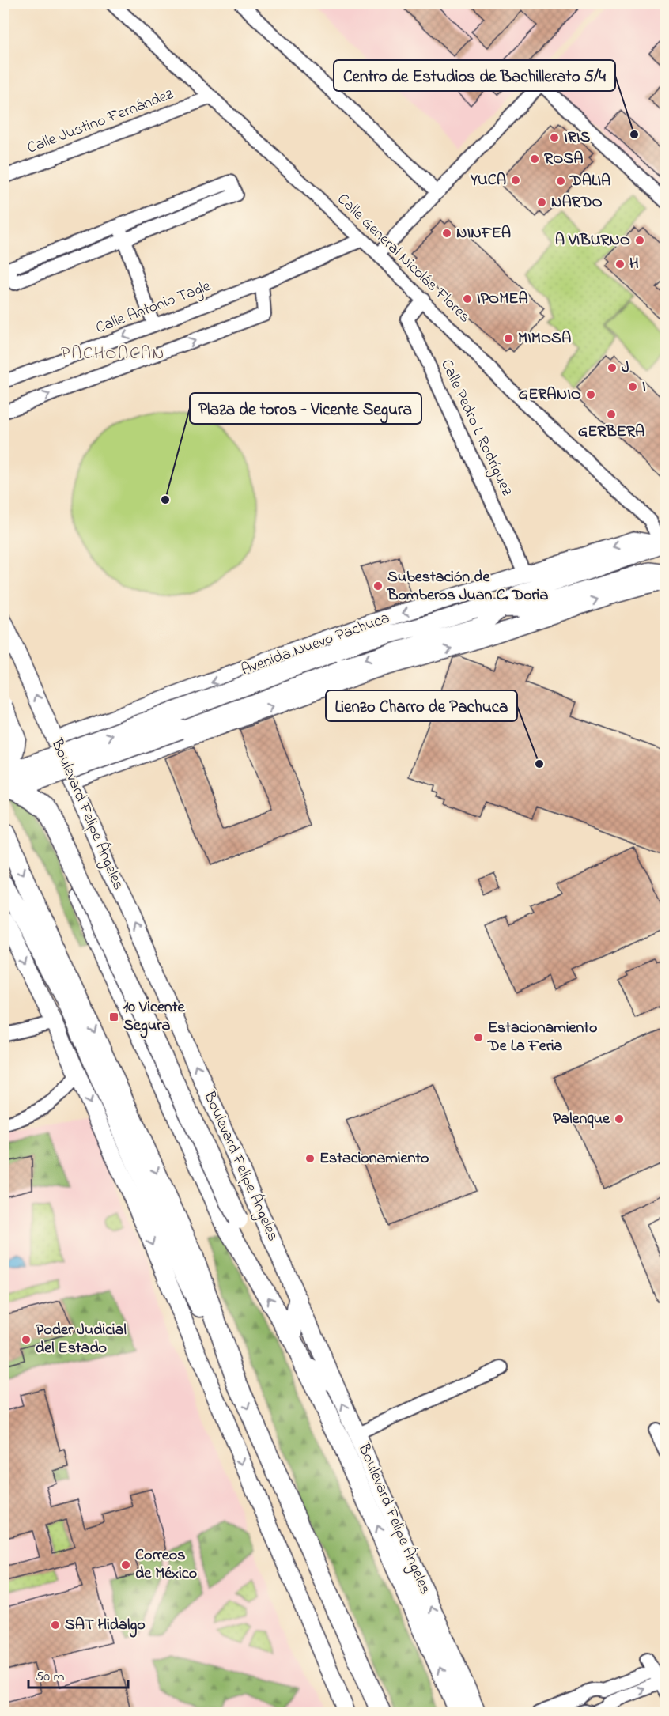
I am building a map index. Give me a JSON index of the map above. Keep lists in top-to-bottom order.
{
  "streets": {
    "highway": ["Boulevard Felipe Ángeles"],
    "main road": ["Avenida Nuevo Pachuca"],
    "street": [
      "Calle Justino Fernández",
      "Calle General Nicolás Flores",
      "Calle Antonio Tagle",
      "Calle Pedro L Rodríguez"
    ]
  },
  "crossings": [
    ["Calle Justino Fernández", "Calle General Nicolás Flores"],
    ["Calle General Nicolás Flores", "Calle Antonio Tagle"],
    ["Calle General Nicolás Flores", "Calle Pedro L Rodríguez"],
    ["Calle General Nicolás Flores", "Avenida Nuevo Pachuca"],
    ["Calle Pedro L Rodríguez", "Avenida Nuevo Pachuca"],
    ["Avenida Nuevo Pachuca", "Boulevard Felipe Ángeles"]
  ],
  "districts": ["PACHOACAN"],
  "places": {
    "other": [
      "Centro de Estudios de Bachillerato 5/4",
      "IRIS",
      "ROSA",
      "YUCA",
      "DALIA",
      "NARDO",
      "NINFEA",
      "A VIBURNO",
      "H",
      "IPOMEA",
      "MIMOSA",
      "J",
      "I",
      "GERANIO",
      "GERBERA",
      "Plaza de toros - Vicente Segura",
      "Subestación de Bomberos Juan C. Doria",
      "Lienzo Charro de Pachuca",
      "Estacionamiento De La Feria",
      "Palenque",
      "Estacionamiento",
      "Poder Judicial del Estado",
      "Correos de México",
      "SAT Hidalgo"
    ],
    "transit": ["10 Vicente Segura"]
  },
  "scale_bar": "50 m"
}
